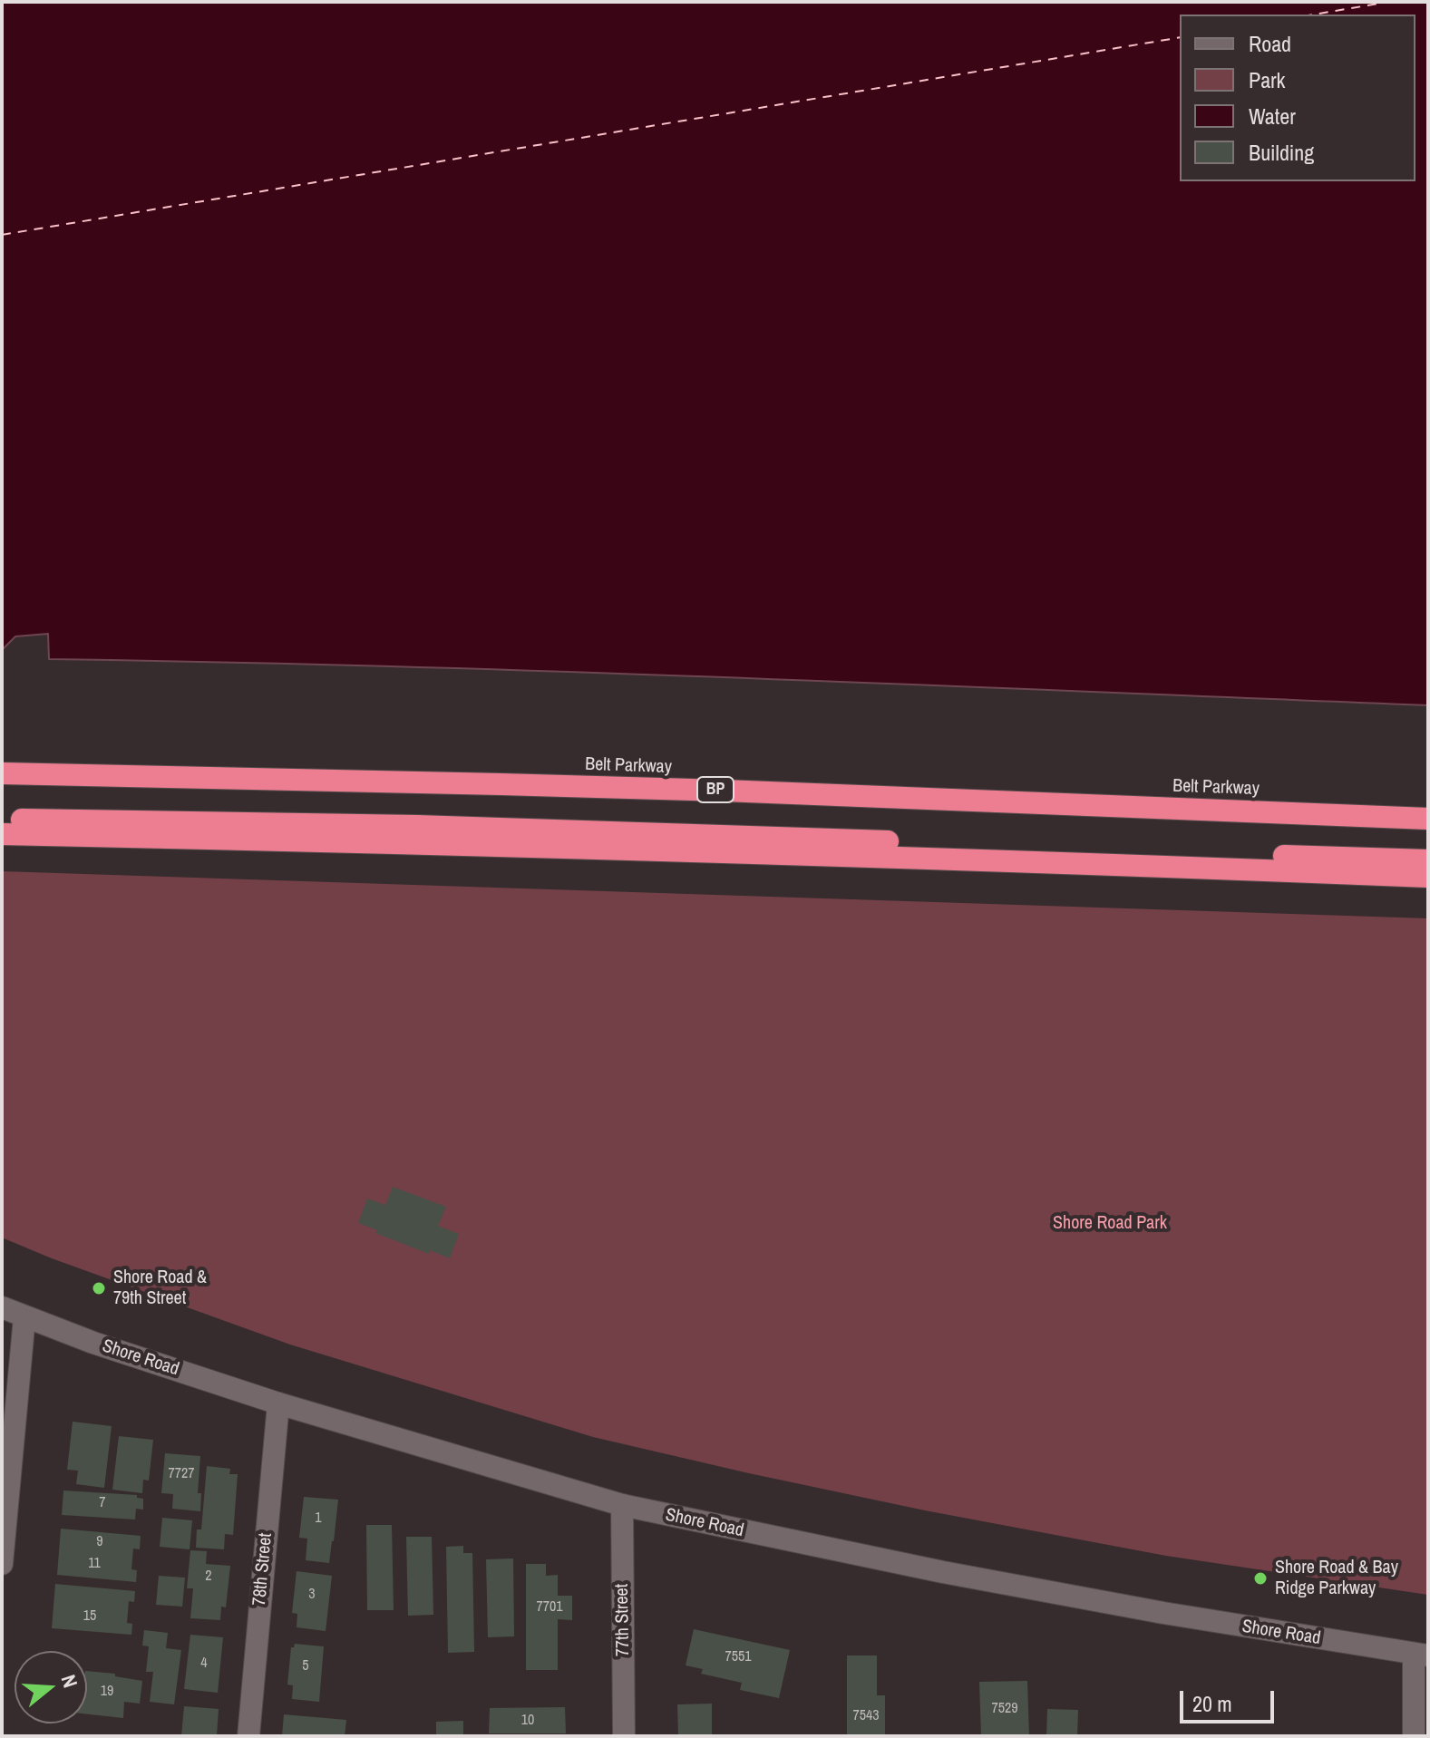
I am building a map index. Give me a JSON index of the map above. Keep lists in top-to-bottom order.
{
  "streets": {
    "highway": ["Belt Parkway", "BP"],
    "street": ["Shore Road", "78th Street", "77th Street"]
  },
  "crossings": [
    ["Shore Road", "78th Street"],
    ["Shore Road", "77th Street"]
  ],
  "parks": ["Shore Road Park"],
  "places": ["Shore Road & 79th Street", "Shore Road & Bay Ridge Parkway"],
  "house_numbers": [
    "7727",
    "7",
    "1",
    "9",
    "11",
    "2",
    "3",
    "7701",
    "15",
    "7551",
    "4",
    "5",
    "19",
    "7529",
    "7543",
    "10"
  ],
  "legend": [
    "Road",
    "Park",
    "Water",
    "Building"
  ],
  "scale_bar": "20 m",
  "north": "right"
}
